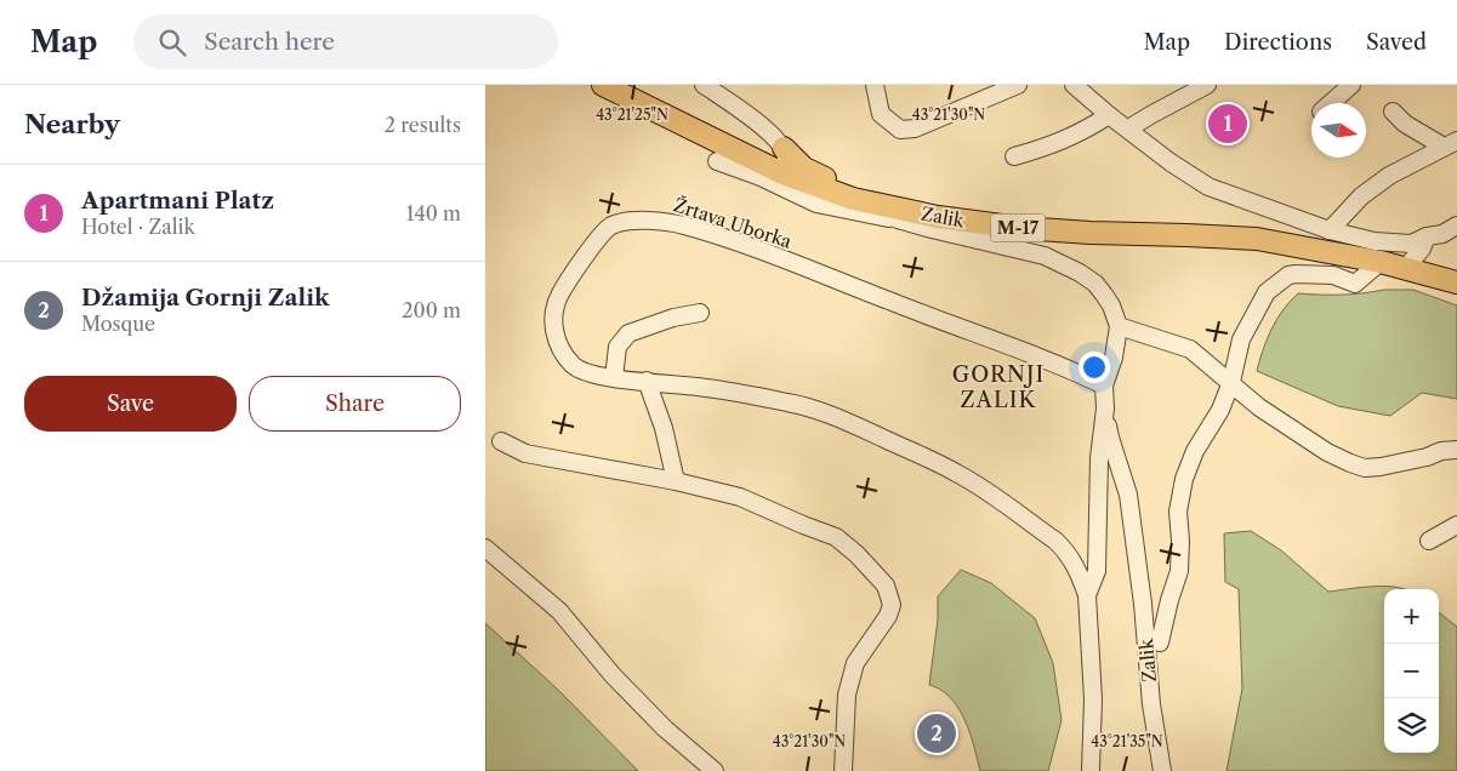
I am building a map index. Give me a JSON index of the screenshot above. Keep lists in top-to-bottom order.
{
  "streets": {
    "main road": ["Zalik", "M-17"],
    "street": ["Žrtava Uborka"]
  },
  "crossings": [
    ["Zalik", "Žrtava Uborka"]
  ],
  "districts": ["GORNJI ZALIK"],
  "north": "right",
  "page": {
    "header": "Map",
    "search": "Search here",
    "nav": ["Map", "Directions", "Saved"],
    "heading": ["Nearby", "2 results"],
    "pins": ["1", "2"],
    "list": [
      {
        "mark": "1",
        "name": "Apartmani Platz",
        "note": "Hotel · Zalik",
        "value": "140 m"
      },
      {
        "mark": "2",
        "name": "Džamija Gornji Zalik",
        "note": "Mosque",
        "value": "200 m"
      }
    ],
    "buttons": ["Save", "Share"],
    "map_buttons": ["+", "−"]
  },
  "coordinates": ["43°21'25\"N", "43°21'30\"N", "43°21'35\"N"]
}
